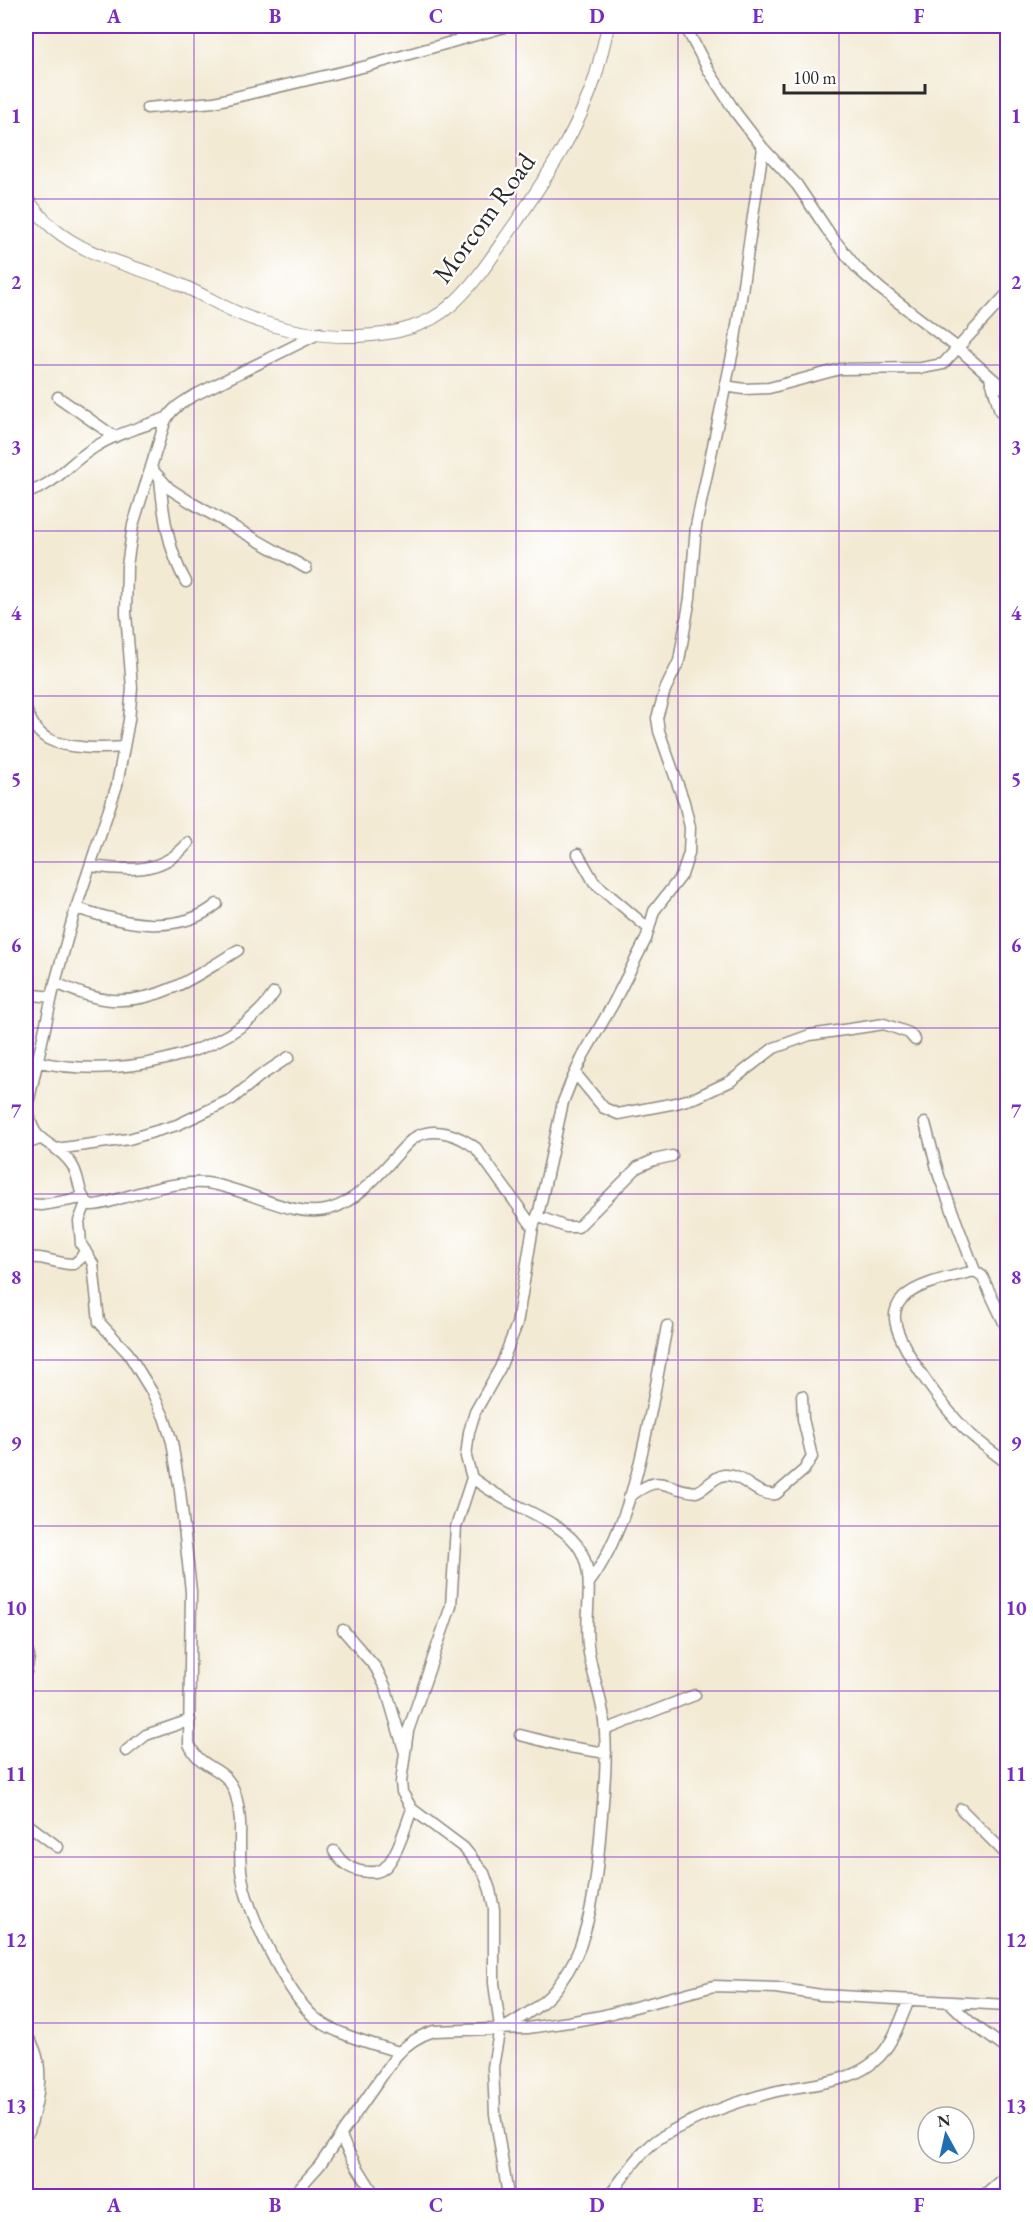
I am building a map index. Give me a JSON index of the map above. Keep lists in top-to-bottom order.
{
  "streets": {
    "street": ["Morcom Road"]
  },
  "scale_bar": "100 m",
  "north": "top",
  "grid": {
    "columns": [
      "A",
      "B",
      "C",
      "D",
      "E",
      "F"
    ],
    "rows": [
      "1",
      "2",
      "3",
      "4",
      "5",
      "6",
      "7",
      "8",
      "9",
      "10",
      "11",
      "12",
      "13"
    ]
  }
}
